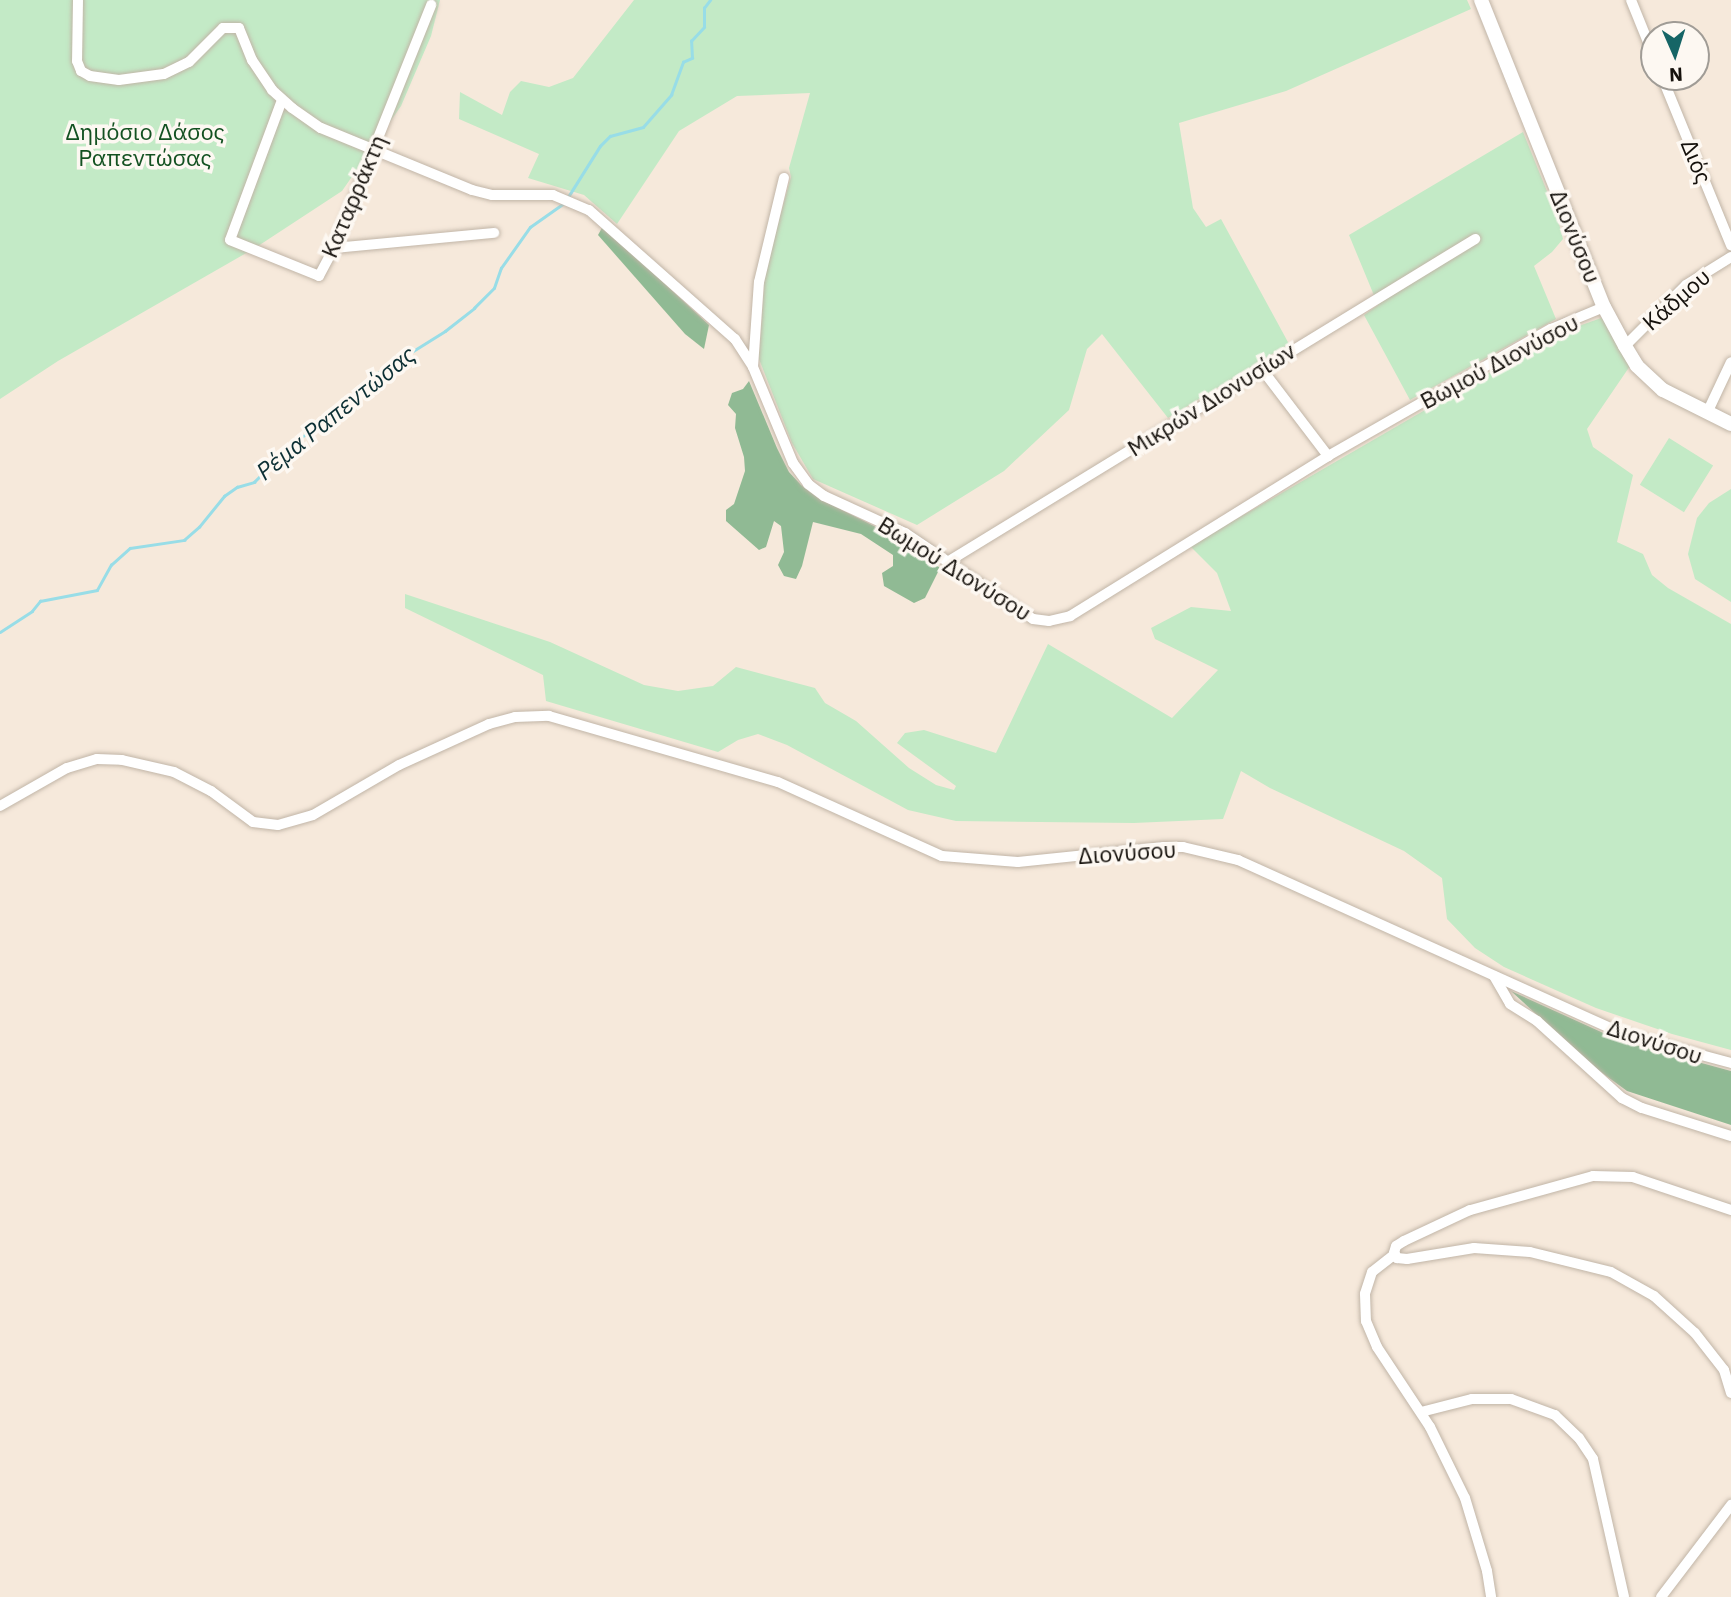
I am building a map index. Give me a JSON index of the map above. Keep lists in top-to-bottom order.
{
  "streets": {
    "main road": ["Διονύσου"],
    "street": [
      "Διός",
      "Καταρράκτη",
      "Κάδμου",
      "Βωμού Διονύσου",
      "Μικρών Διονυσίων"
    ]
  },
  "crossings": [
    ["Καταρράκτη", "Βωμού Διονύσου"],
    ["Διονύσου", "Κάδμου"],
    ["Διονύσου", "Βωμού Διονύσου"],
    ["Βωμού Διονύσου", "Μικρών Διονυσίων"]
  ],
  "water": ["Ρέμα Ραπεντώσας"],
  "parks": ["Δημόσιο Δάσος Ραπεντώσας"],
  "north": "bottom"
}
